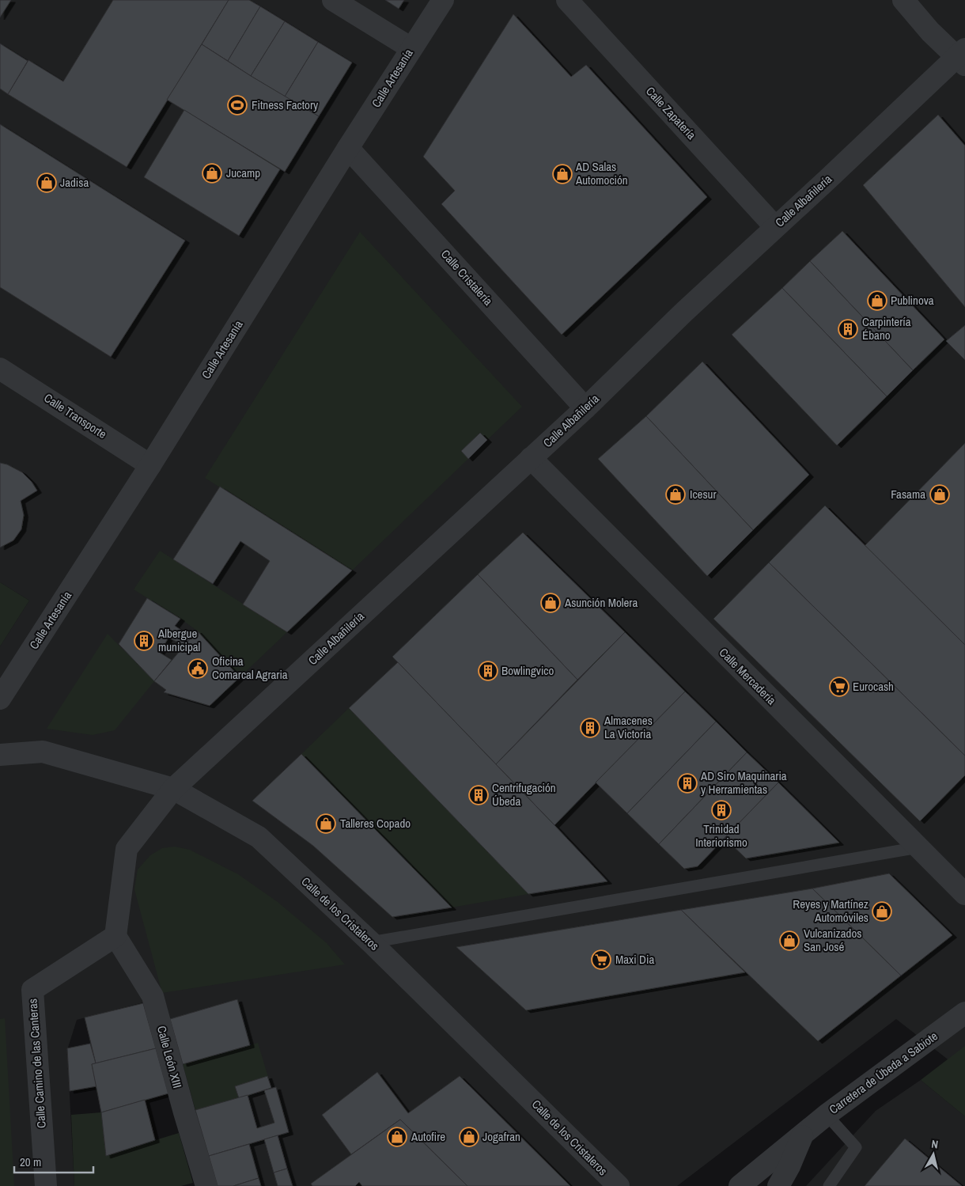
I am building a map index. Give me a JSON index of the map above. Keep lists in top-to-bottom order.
{
  "streets": {
    "street": [
      "Calle Artesanía",
      "Calle Zapatería",
      "Calle Albañilería",
      "Calle Cristalería",
      "Calle Transporte",
      "Calle Mercadería",
      "Calle de los Cristaleros",
      "Calle León XIII",
      "Calle Camino de las Canteras",
      "Carretera de Úbeda a Sabiote"
    ]
  },
  "crossings": [
    ["Calle Artesanía", "Calle Cristalería"],
    ["Calle Artesanía", "Calle Transporte"],
    ["Calle Zapatería", "Calle Albañilería"],
    ["Calle Albañilería", "Calle Cristalería"],
    ["Calle Albañilería", "Calle Mercadería"],
    ["Calle Albañilería", "Calle de los Cristaleros"],
    ["Calle León XIII", "Calle Camino de las Canteras"]
  ],
  "places": {
    "sports": ["Fitness Factory"],
    "shop": [
      "Jucamp",
      "AD Salas Automoción",
      "Jadisa",
      "Publinova",
      "Icesur",
      "Fasama",
      "Asunción Molera",
      "Talleres Copado",
      "Reyes y Martínez Automóviles",
      "Vulcanizados San José",
      "Autofire",
      "Jogafran"
    ],
    "building": [
      "Carpintería Ébano",
      "Albergue municipal",
      "Bowlingvico",
      "Almacenes La Victoria",
      "AD Siro Maquinaria y Herramientas",
      "Centrifugación Úbeda",
      "Trinidad Interiorismo"
    ],
    "public building": ["Oficina Comarcal Agraria"],
    "supermarket": ["Eurocash", "Maxi Dia"]
  },
  "scale_bar": "20 m",
  "north": "top"
}
